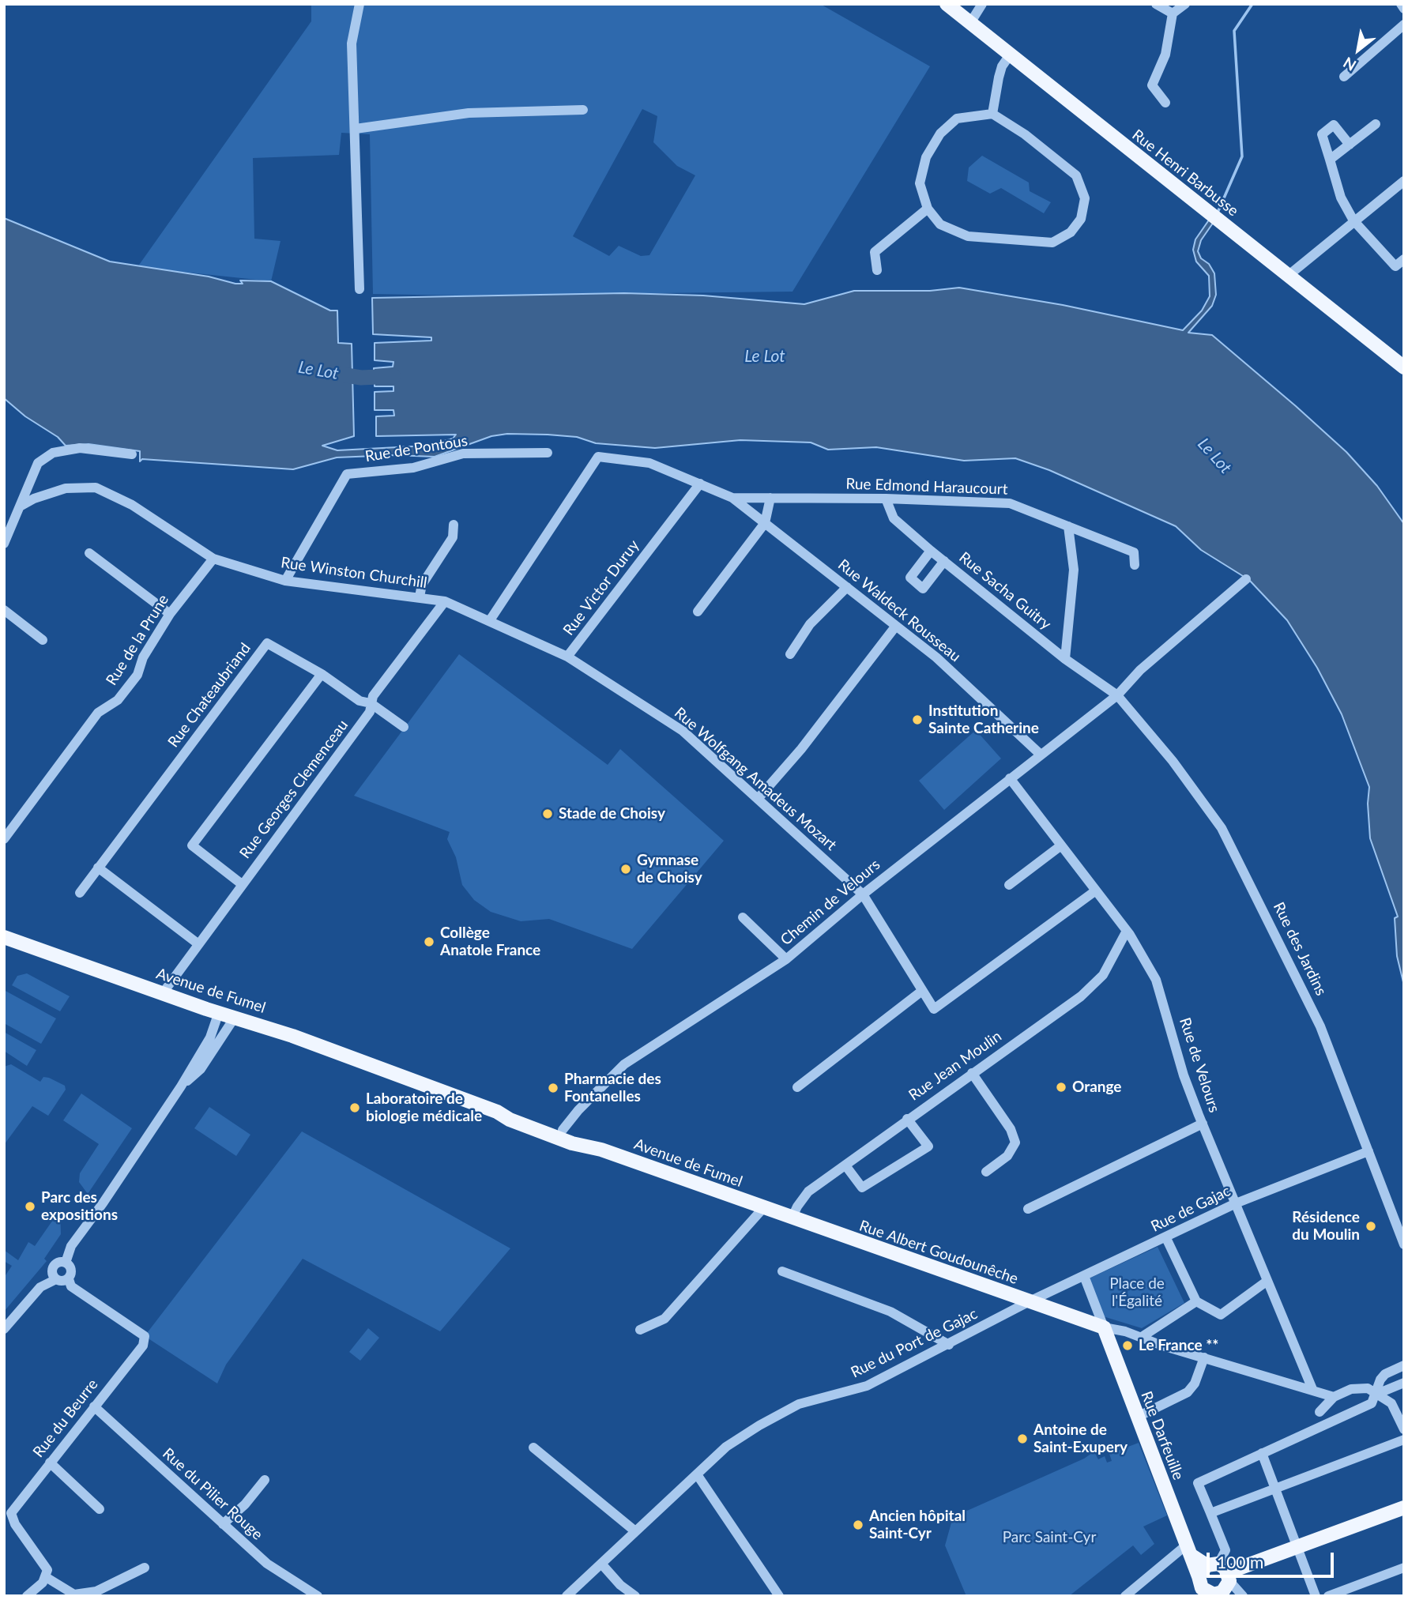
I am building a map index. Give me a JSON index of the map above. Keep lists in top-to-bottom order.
{
  "streets": {
    "main road": [
      "Rue Henri Barbusse",
      "Avenue de Fumel",
      "Rue Albert Goudounêche",
      "Rue Darfeuille"
    ],
    "street": [
      "Rue de Pontous",
      "Rue Edmond Haraucourt",
      "Rue Winston Churchill",
      "Rue Victor Duruy",
      "Rue Sacha Guitry",
      "Rue Waldeck Rousseau",
      "Rue de la Prune",
      "Rue Chateaubriand",
      "Rue Wolfgang Amadeus Mozart",
      "Rue Georges Clemenceau",
      "Chemin de Velours",
      "Rue des Jardins",
      "Rue de Velours",
      "Rue Jean Moulin",
      "Rue de Gajac",
      "Rue du Port de Gajac",
      "Rue du Beurre",
      "Rue du Pilier Rouge"
    ]
  },
  "crossings": [
    ["Rue de Pontous", "Rue Winston Churchill"],
    ["Rue Edmond Haraucourt", "Rue Victor Duruy"],
    ["Rue Edmond Haraucourt", "Rue Sacha Guitry"],
    ["Rue Edmond Haraucourt", "Rue Waldeck Rousseau"],
    ["Rue Winston Churchill", "Rue Victor Duruy"],
    ["Rue Winston Churchill", "Rue de la Prune"],
    ["Rue Winston Churchill", "Rue Georges Clemenceau"],
    ["Rue Victor Duruy", "Rue Wolfgang Amadeus Mozart"],
    ["Rue Victor Duruy", "Rue Georges Clemenceau"],
    ["Rue Sacha Guitry", "Chemin de Velours"],
    ["Rue Sacha Guitry", "Rue des Jardins"],
    ["Rue Waldeck Rousseau", "Chemin de Velours"],
    ["Rue Chateaubriand", "Rue Georges Clemenceau"],
    ["Rue Wolfgang Amadeus Mozart", "Chemin de Velours"],
    ["Rue Wolfgang Amadeus Mozart", "Rue de Velours"],
    ["Rue Georges Clemenceau", "Avenue de Fumel"],
    ["Chemin de Velours", "Rue des Jardins"],
    ["Chemin de Velours", "Avenue de Fumel"],
    ["Chemin de Velours", "Rue de Velours"],
    ["Rue des Jardins", "Rue de Gajac"],
    ["Avenue de Fumel", "Rue Albert Goudounêche"],
    ["Rue de Velours", "Rue Jean Moulin"],
    ["Rue de Velours", "Rue de Gajac"],
    ["Rue Jean Moulin", "Rue Albert Goudounêche"],
    ["Rue de Gajac", "Rue Albert Goudounêche"],
    ["Rue de Gajac", "Rue du Port de Gajac"],
    ["Rue Albert Goudounêche", "Rue du Port de Gajac"],
    ["Rue Albert Goudounêche", "Rue Darfeuille"],
    ["Rue du Beurre", "Rue du Pilier Rouge"]
  ],
  "water": ["Le Lot"],
  "parks": ["Place de l'Égalité", "Parc Saint-Cyr"],
  "places": [
    "Institution Sainte Catherine",
    "Stade de Choisy",
    "Gymnase de Choisy",
    "Collège Anatole France",
    "Orange",
    "Pharmacie des Fontanelles",
    "Laboratoire de biologie médicale",
    "Parc des expositions",
    "Résidence du Moulin",
    "Le France **",
    "Antoine de Saint-Exupery",
    "Ancien hôpital Saint-Cyr"
  ],
  "scale_bar": "100 m",
  "north": "bottom left"
}
